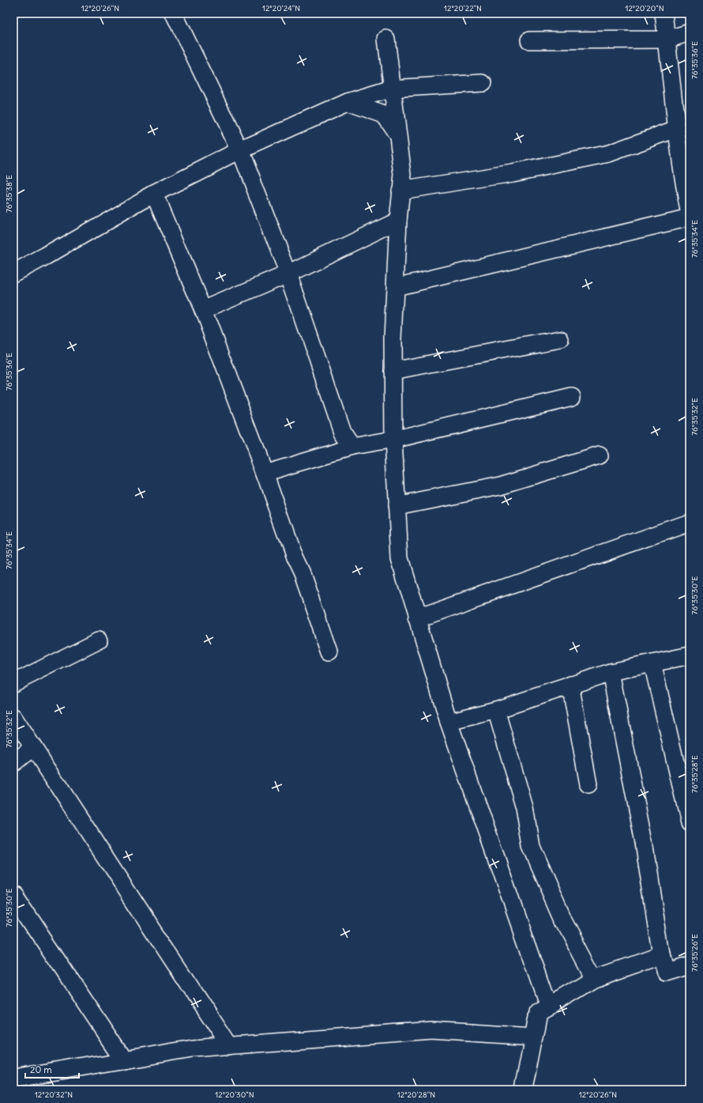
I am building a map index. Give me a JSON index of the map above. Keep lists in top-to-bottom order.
{
  "scale_bar": "20 m",
  "coordinates": [
    "12°20'26\"N",
    "12°20'24\"N",
    "12°20'22\"N",
    "12°20'20\"N",
    "76°35'36\"E",
    "76°35'38\"E",
    "76°35'34\"E",
    "76°35'32\"E",
    "76°35'30\"E",
    "76°35'28\"E",
    "76°35'26\"E",
    "12°20'32\"N",
    "12°20'30\"N",
    "12°20'28\"N"
  ]
}
